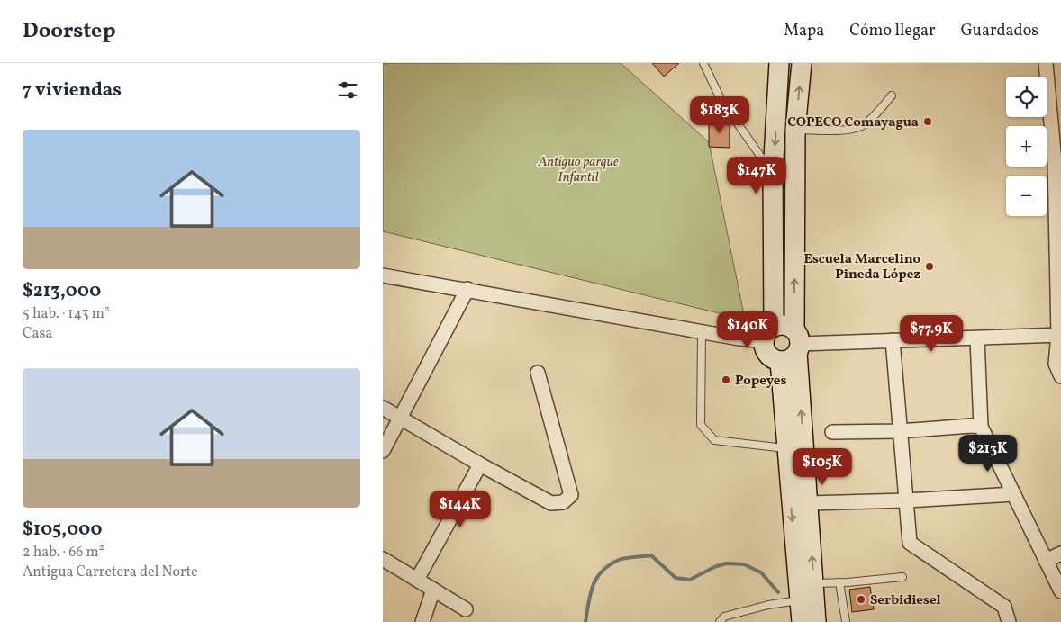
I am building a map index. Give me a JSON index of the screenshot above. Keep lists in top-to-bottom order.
{
  "parks": ["Antiguo parque Infantil"],
  "places": [
    "COPECO Comayagua",
    "Escuela Marcelino Pineda López",
    "Popeyes",
    "Serbidiesel"
  ],
  "page": {
    "header": "Doorstep",
    "nav": ["Mapa", "Cómo llegar", "Guardados"],
    "heading": "7 viviendas",
    "map_buttons": ["+", "−"],
    "price": [
      "$183K",
      "$147K",
      "$140K",
      "$77.9K",
      "$213K",
      "$105K",
      "$144K"
    ],
    "list": [
      {
        "name": "$213,000",
        "note": "5 hab. · 143 m² · Casa"
      },
      {
        "name": "$105,000",
        "note": "2 hab. · 66 m² · Antigua Carretera del Norte"
      }
    ]
  }
}
